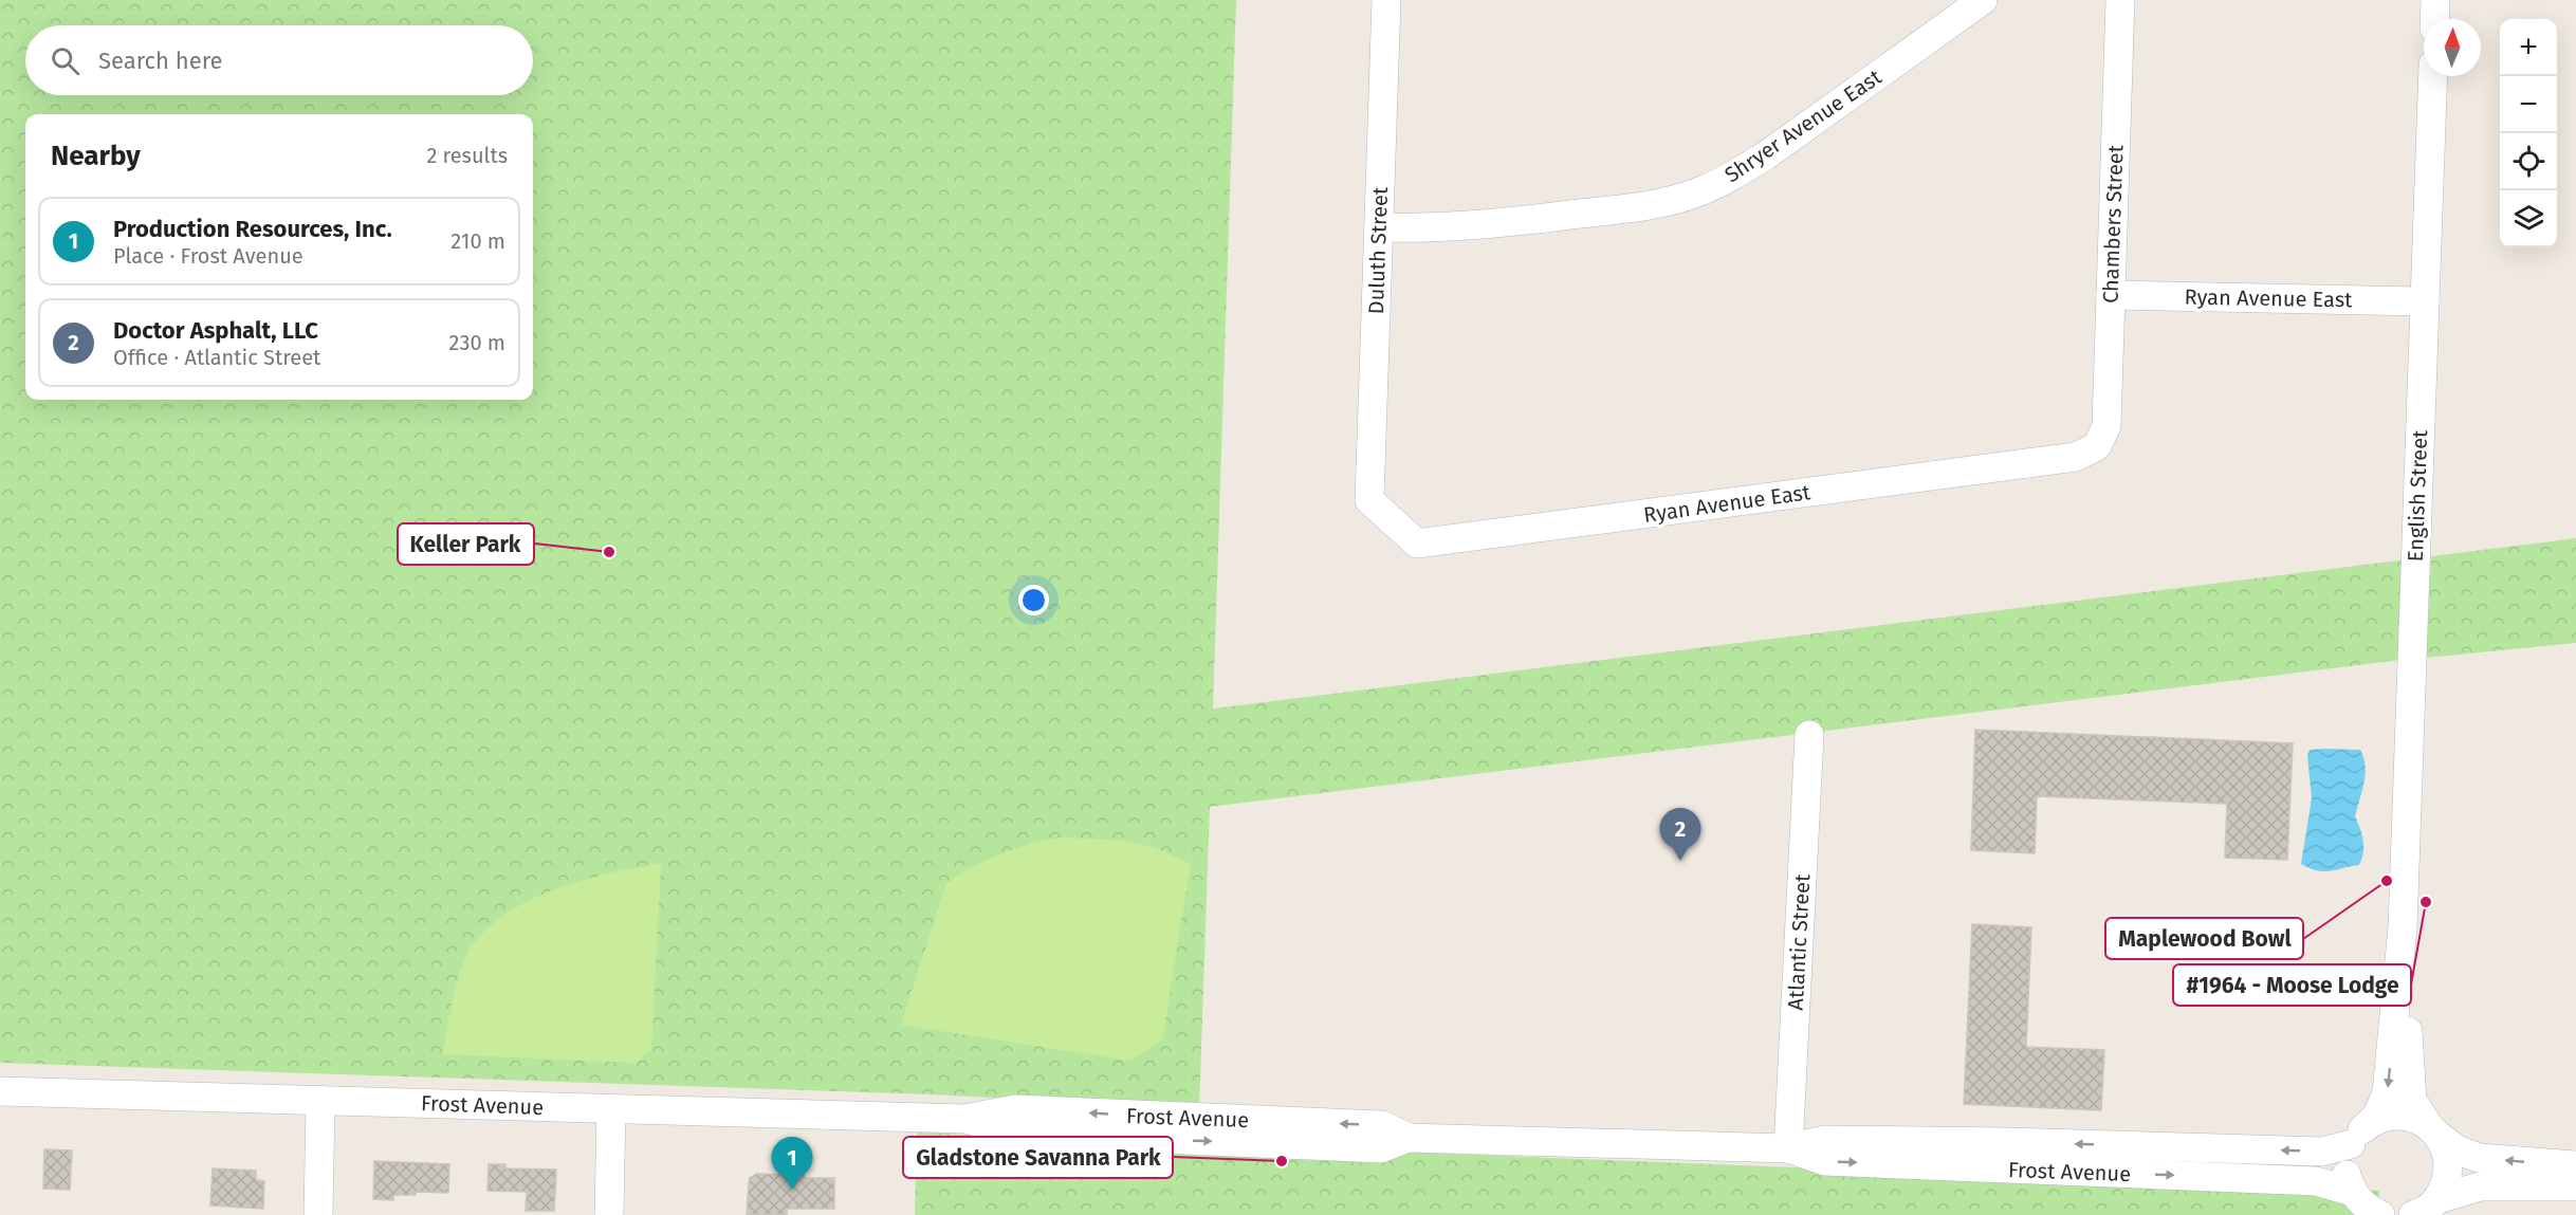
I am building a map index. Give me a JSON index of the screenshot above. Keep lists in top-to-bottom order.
{
  "streets": {
    "street": [
      "Shryer Avenue East",
      "Chambers Street",
      "Duluth Street",
      "Ryan Avenue East",
      "English Street",
      "Atlantic Street",
      "Frost Avenue"
    ]
  },
  "crossings": [
    ["Shryer Avenue East", "Duluth Street"],
    ["Chambers Street", "Ryan Avenue East"],
    ["Duluth Street", "Ryan Avenue East"],
    ["Ryan Avenue East", "English Street"],
    ["English Street", "Frost Avenue"],
    ["Atlantic Street", "Frost Avenue"]
  ],
  "places": [
    "Keller Park",
    "Maplewood Bowl",
    "#1964 - Moose Lodge",
    "Gladstone Savanna Park"
  ],
  "north": "top",
  "page": {
    "map_buttons": ["+", "−"],
    "search": "Search here",
    "heading": ["Nearby", "2 results"],
    "list": [
      {
        "mark": "1",
        "name": "Production Resources, Inc.",
        "note": "Place · Frost Avenue",
        "value": "210 m"
      },
      {
        "mark": "2",
        "name": "Doctor Asphalt, LLC",
        "note": "Office · Atlantic Street",
        "value": "230 m"
      }
    ],
    "pins": ["2", "1"]
  }
}
